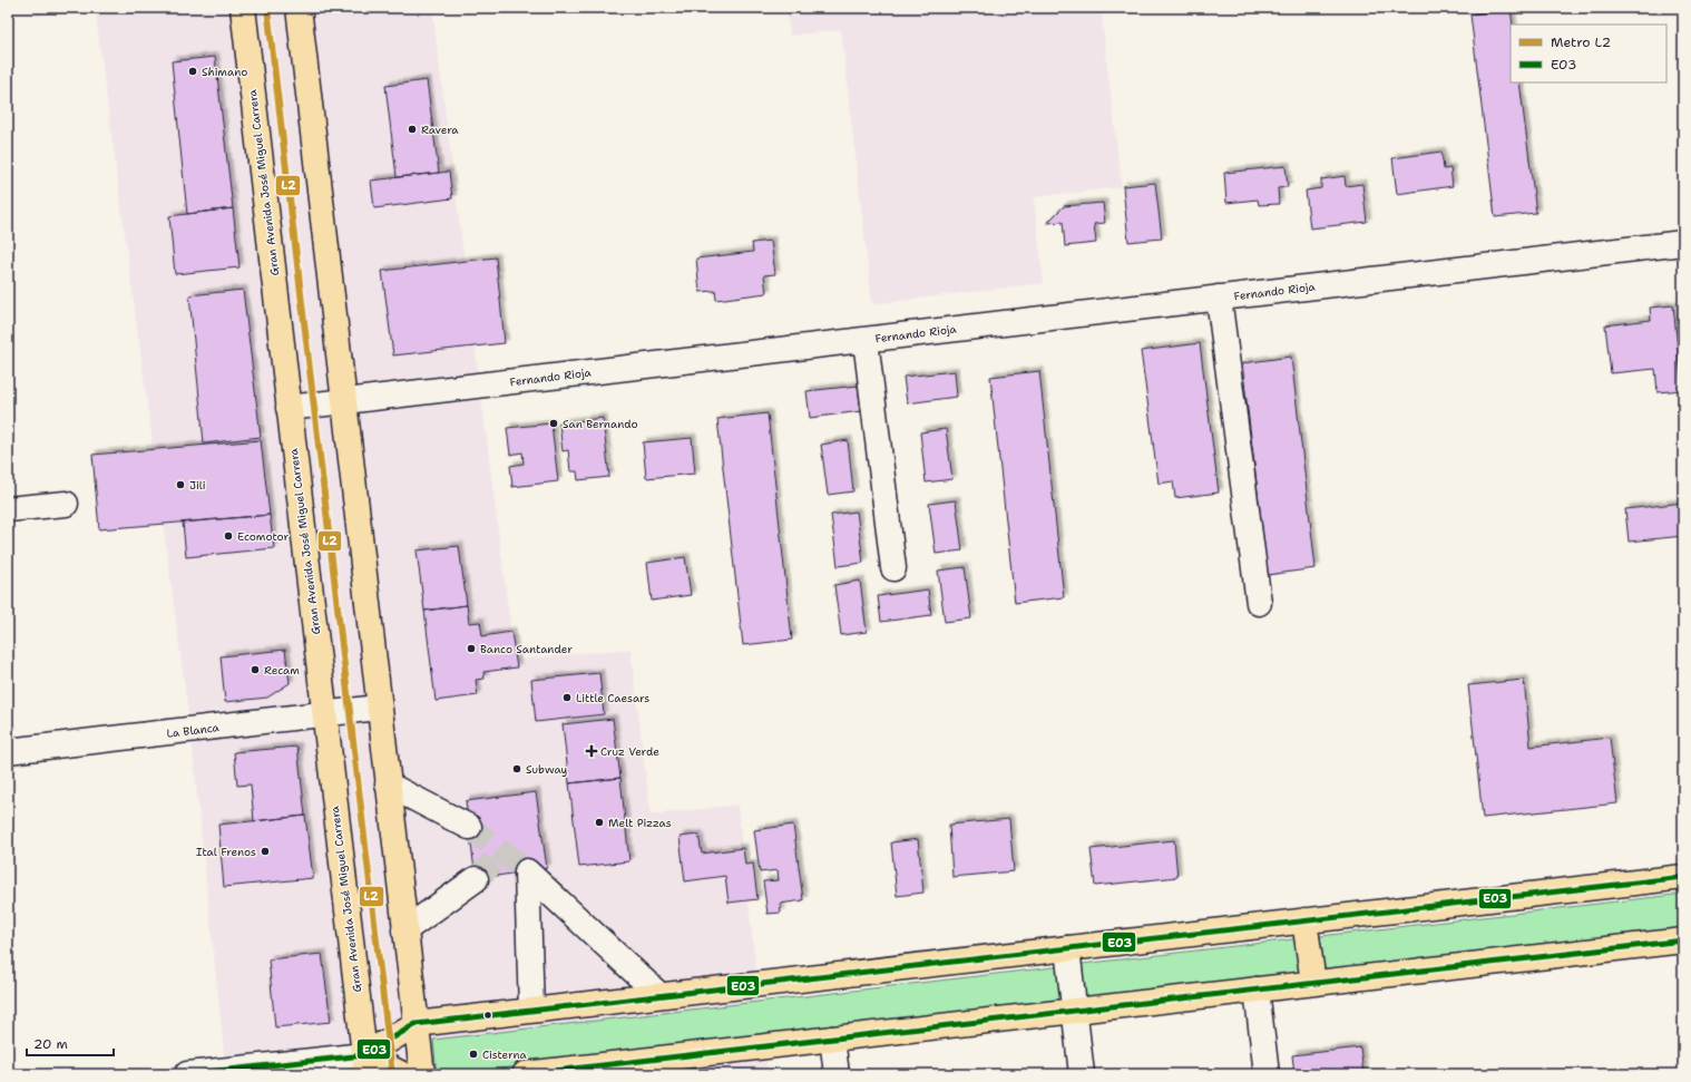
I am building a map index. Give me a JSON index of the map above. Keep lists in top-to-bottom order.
{
  "streets": {
    "main road": ["Gran Avenida José Miguel Carrera"],
    "street": ["Fernando Rioja", "La Blanca"]
  },
  "crossings": [
    ["Gran Avenida José Miguel Carrera", "Fernando Rioja"],
    ["Gran Avenida José Miguel Carrera", "La Blanca"]
  ],
  "places": {
    "other": [
      "Shimano",
      "Ravera",
      "San Bernando",
      "Jili",
      "Ecomotor",
      "Banco Santander",
      "Recam",
      "Little Caesars",
      "Subway",
      "Melt Pizzas",
      "Ital Frenos",
      "Cisterna"
    ],
    "health": ["Cruz Verde"]
  },
  "lines": ["metro line L2", "transit line E03"],
  "legend": ["Metro L2", "E03"],
  "scale_bar": "20 m"
}
